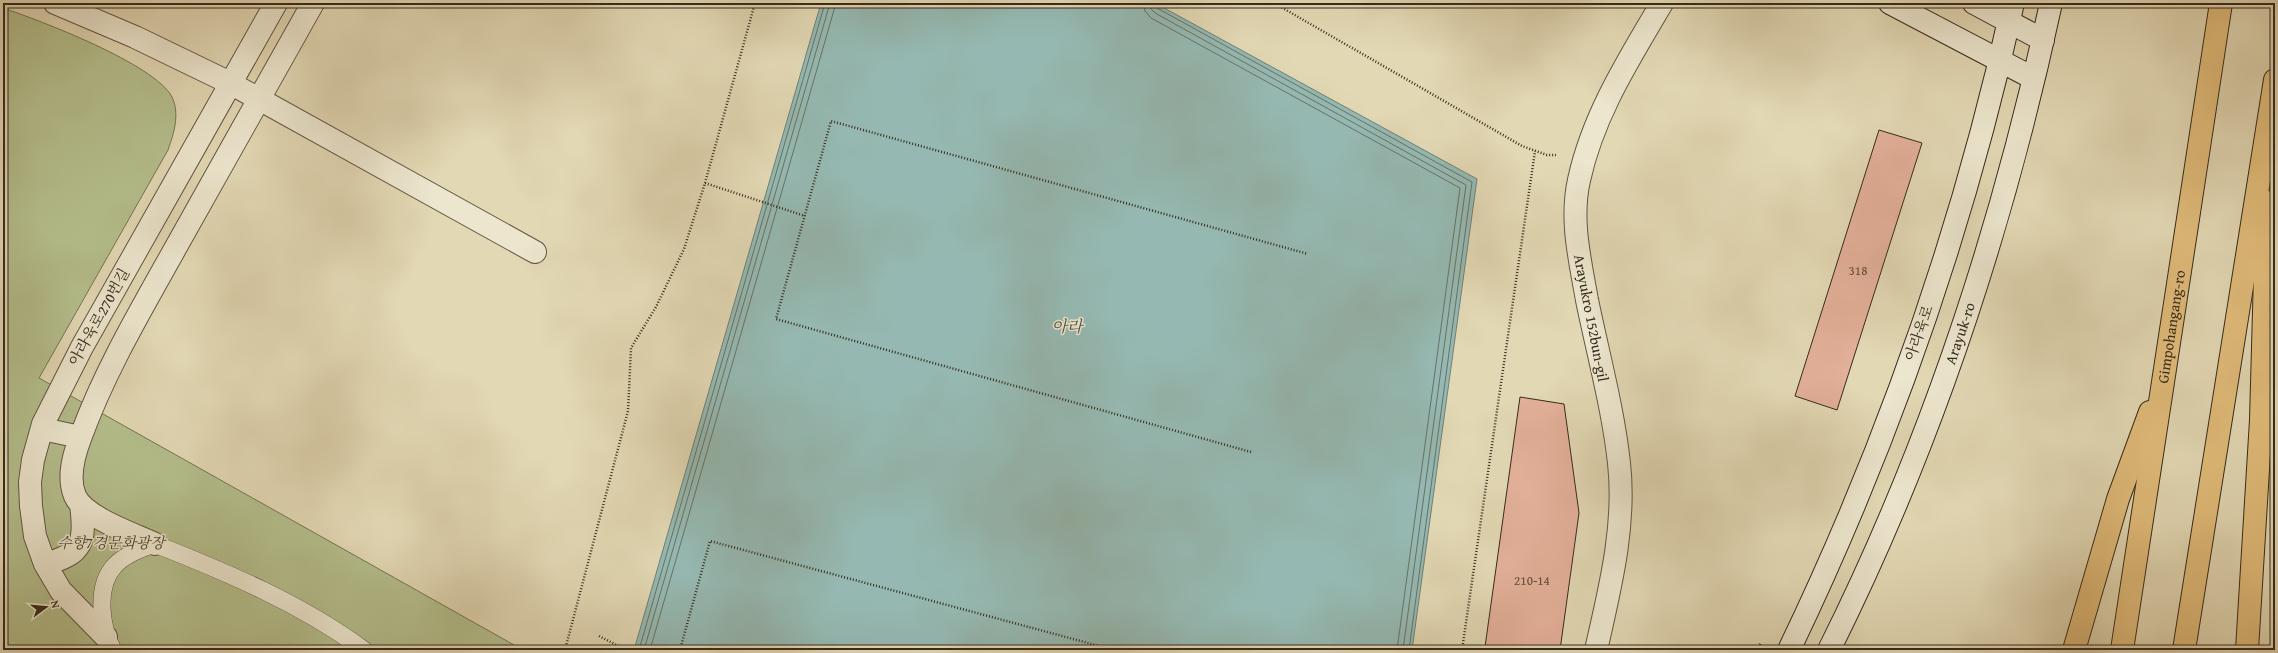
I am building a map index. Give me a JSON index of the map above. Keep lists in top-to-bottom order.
{
  "streets": {
    "highway": ["Gimpohangang-ro"],
    "street": [
      "아라육로270번길",
      "Arayukro 152bun-gil",
      "아라육로",
      "Arayuk-ro"
    ]
  },
  "water": ["아라"],
  "parks": ["수향7경문화광장"],
  "house_numbers": ["318", "210-14"],
  "north": "right"
}
